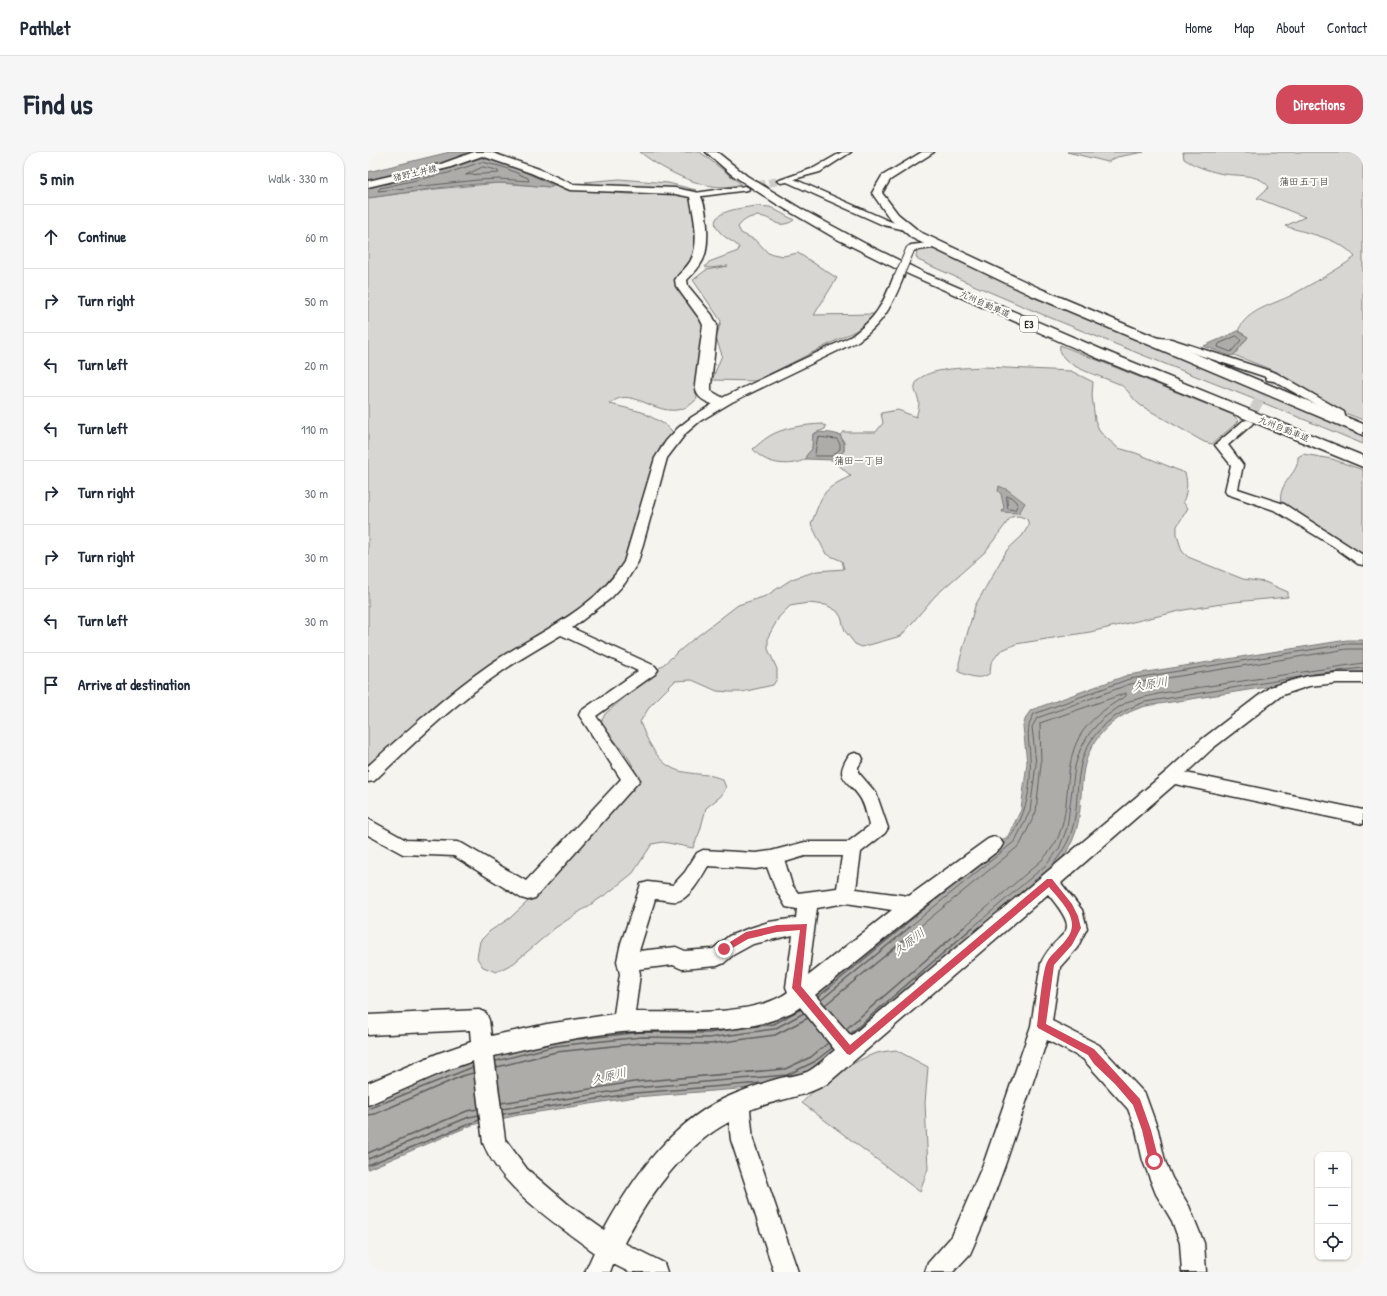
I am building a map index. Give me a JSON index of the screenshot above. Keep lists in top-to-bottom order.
{
  "streets": {
    "main road": ["猪野土井線", "九州自動車道", "E3"]
  },
  "districts": ["蒲田五丁目", "蒲田一丁目"],
  "water": ["久原川"],
  "page": {
    "header": "Pathlet",
    "nav": [
      "Home",
      "Map",
      "About",
      "Contact"
    ],
    "title": "Find us",
    "buttons": "Directions",
    "heading": ["5 min", "Walk · 330 m"],
    "list": [
      ["Continue", "60 m"],
      ["Turn right", "50 m"],
      ["Turn left", "20 m"],
      ["Turn left", "110 m"],
      ["Turn right", "30 m"],
      ["Turn right", "30 m"],
      ["Turn left", "30 m"],
      "Arrive at destination"
    ],
    "map_buttons": ["+", "−"]
  }
}
